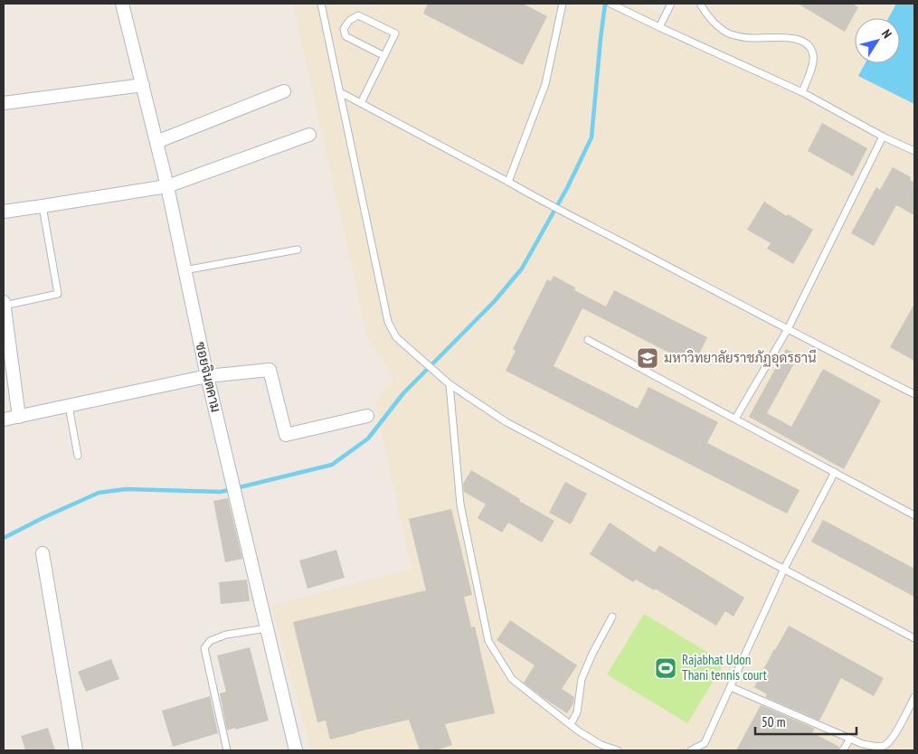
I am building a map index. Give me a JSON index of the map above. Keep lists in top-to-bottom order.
{
  "streets": {
    "street": ["ซอยจินตคาม"]
  },
  "places": {
    "school or university": ["มหาวิทยาลัยราชภัฏอุดรธานี"],
    "sports": ["Rajabhat Udon Thani tennis court"]
  },
  "scale_bar": "50 m",
  "north": "top right"
}
